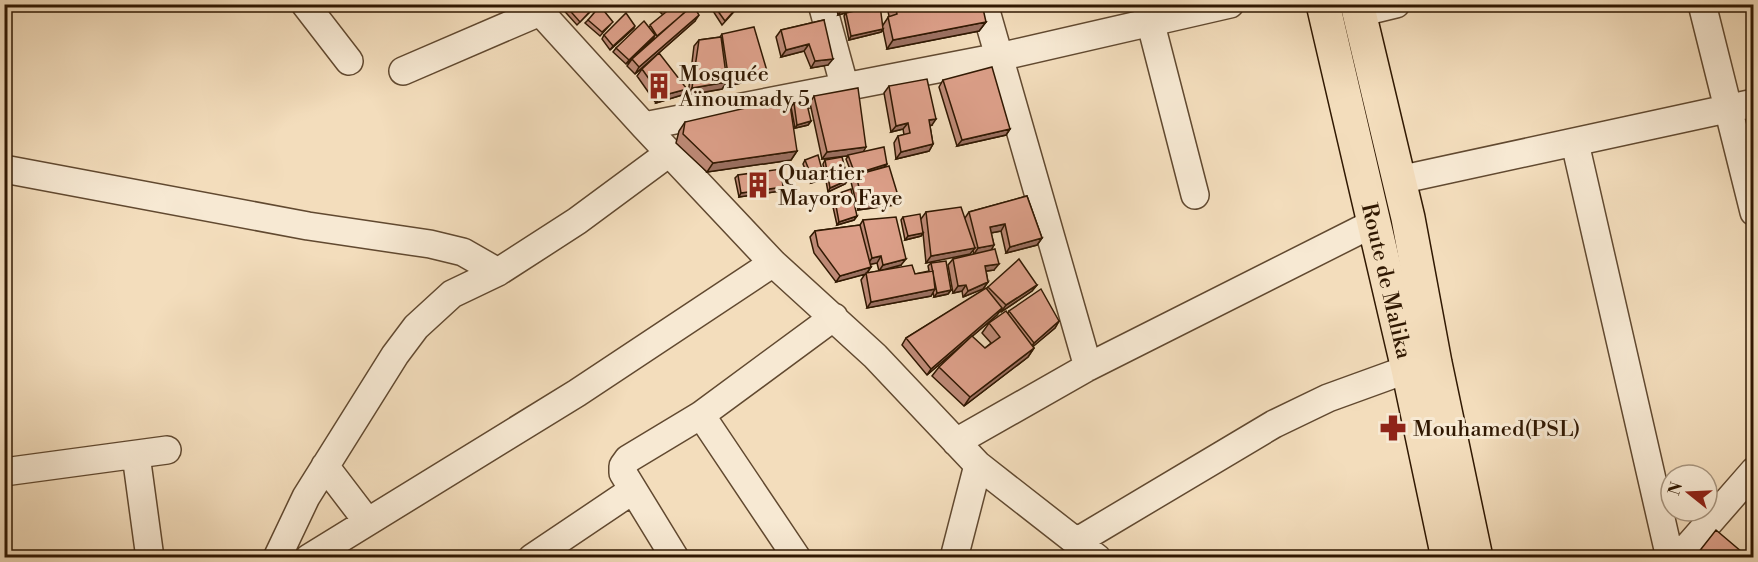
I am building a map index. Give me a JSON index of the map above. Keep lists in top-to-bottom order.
{
  "streets": {
    "main road": ["Route de Malika"]
  },
  "places": {
    "building": ["Mosquée Aïnoumady 5", "Quartier Mayoro Faye"],
    "pharmacy": ["Mouhamed(PSL)"]
  },
  "north": "left"
}
